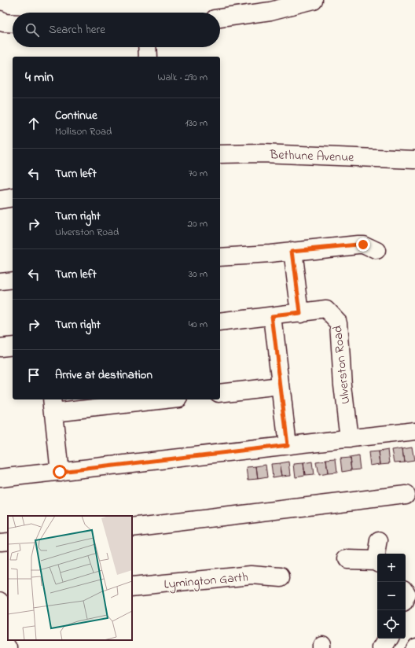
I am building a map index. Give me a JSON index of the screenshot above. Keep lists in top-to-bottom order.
{
  "streets": {
    "street": ["Bethune Avenue", "Ulverston Road", "Lymington Garth"]
  },
  "page": {
    "search": "Search here",
    "heading": ["4 min", "Walk · 290 m"],
    "list": [
      ["Continue", "Mollison Road", "130 m"],
      ["Turn left", "70 m"],
      ["Turn right", "Ulverston Road", "20 m"],
      ["Turn left", "30 m"],
      ["Turn right", "40 m"],
      "Arrive at destination"
    ],
    "map_buttons": ["+", "−"]
  }
}
